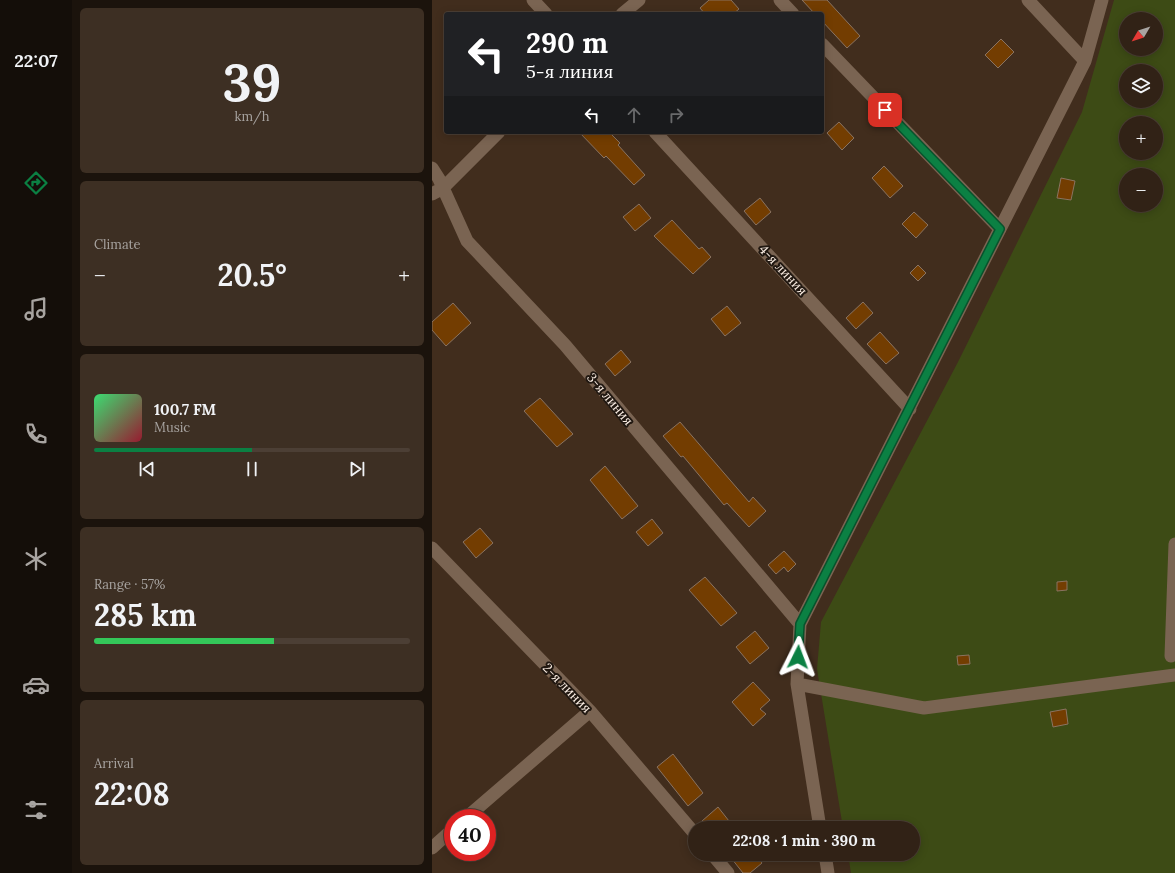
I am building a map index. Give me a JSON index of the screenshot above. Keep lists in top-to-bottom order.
{
  "streets": {
    "street": ["4-я линия", "3-я линия", "2-я линия"]
  },
  "north": "bottom left",
  "page": {
    "tabs": "22:07",
    "tile": [
      ["39", "km/h"],
      "Climate",
      ["Range · 57%", "285 km"],
      ["Arrival", "22:08"]
    ],
    "map_buttons": ["+", "−"],
    "turn": ["290 m", "5-я линия"],
    "heat": ["−", "20.5°", "+"],
    "song": ["100.7 FM", "Music"],
    "limit": "40",
    "trip": "22:08 · 1 min · 390 m"
  }
}
